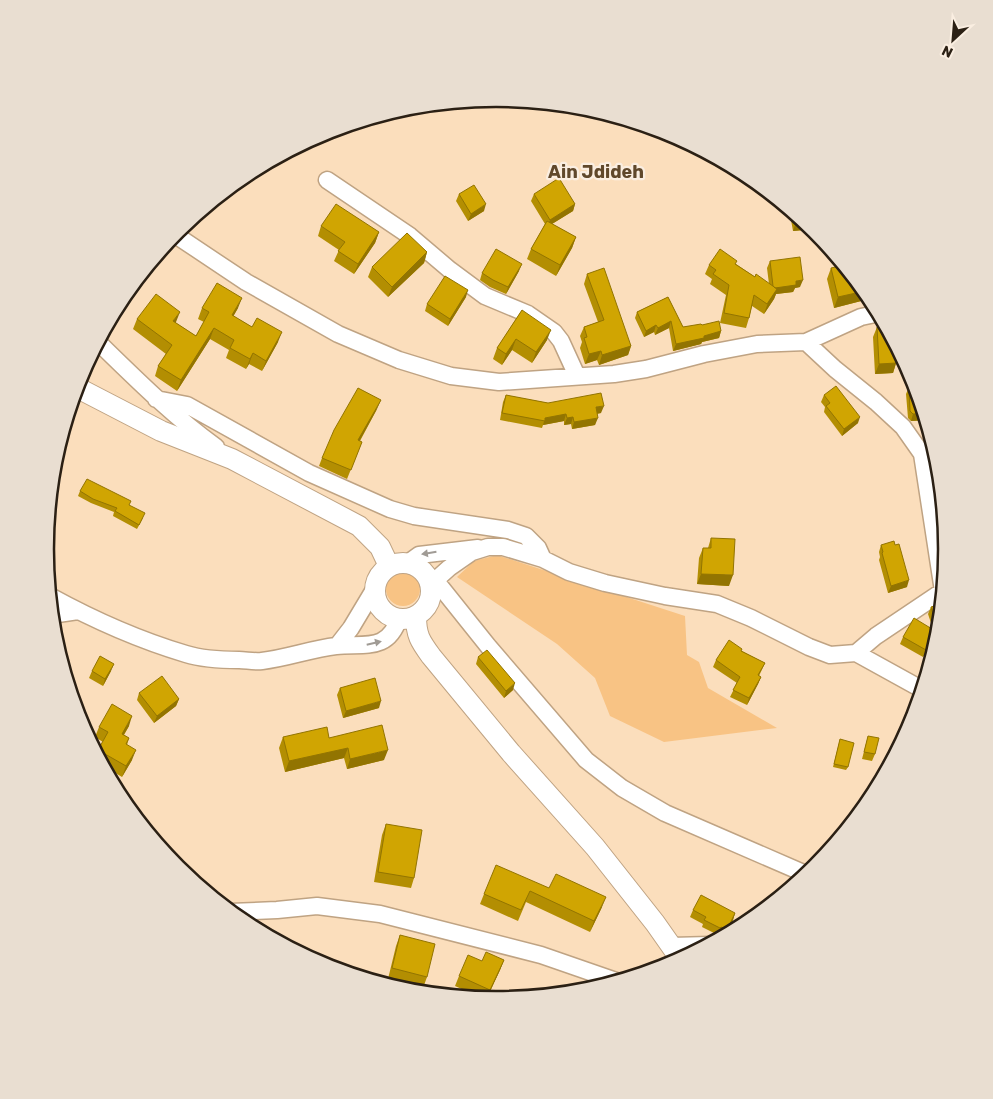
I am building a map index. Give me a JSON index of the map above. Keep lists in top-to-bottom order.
{
  "districts": ["Ain Jdideh"],
  "north": "bottom left"
}
